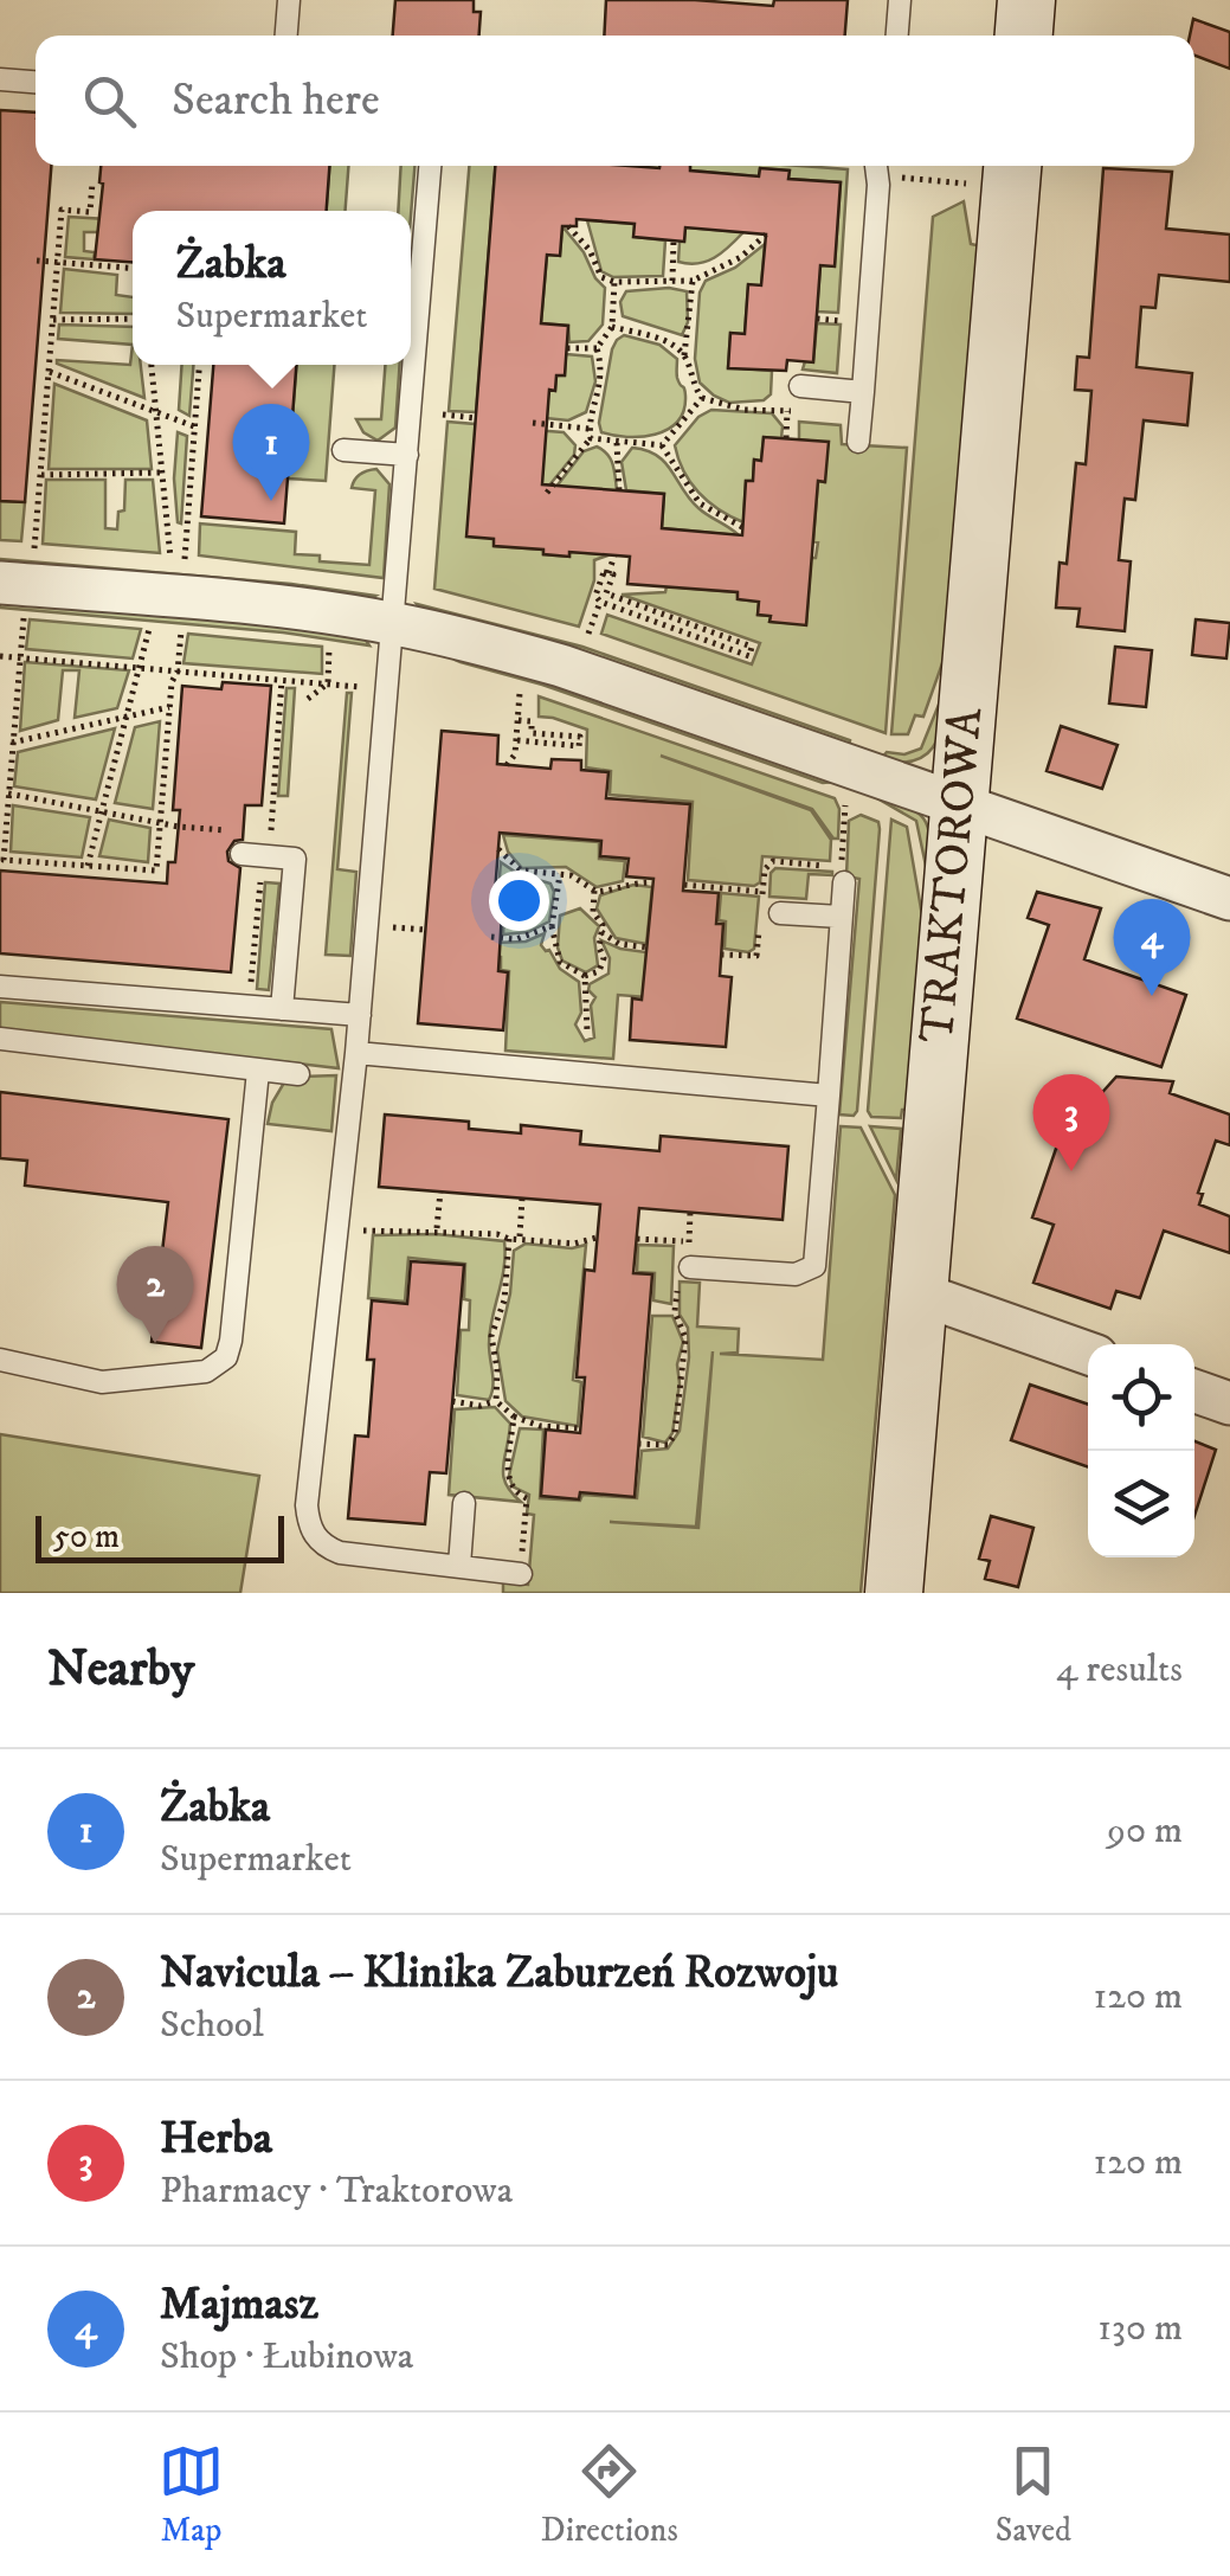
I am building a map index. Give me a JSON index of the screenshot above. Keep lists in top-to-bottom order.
{
  "streets": {
    "main road": ["TRAKTOROWA"]
  },
  "scale_bar": "50 m",
  "page": {
    "search": "Search here",
    "popup": ["Żabka", "Supermarket"],
    "pins": [
      "1",
      "4",
      "3",
      "2"
    ],
    "scale": "50 m",
    "heading": ["Nearby", "4 results"],
    "list": [
      {
        "mark": "1",
        "name": "Żabka",
        "note": "Supermarket",
        "value": "90 m"
      },
      {
        "mark": "2",
        "name": "Navicula – Klinika Zaburzeń Rozwoju",
        "note": "School",
        "value": "120 m"
      },
      {
        "mark": "3",
        "name": "Herba",
        "note": "Pharmacy · Traktorowa",
        "value": "120 m"
      },
      {
        "mark": "4",
        "name": "Majmasz",
        "note": "Shop · Łubinowa",
        "value": "130 m"
      }
    ],
    "nav": ["Map", "Directions", "Saved"]
  }
}
